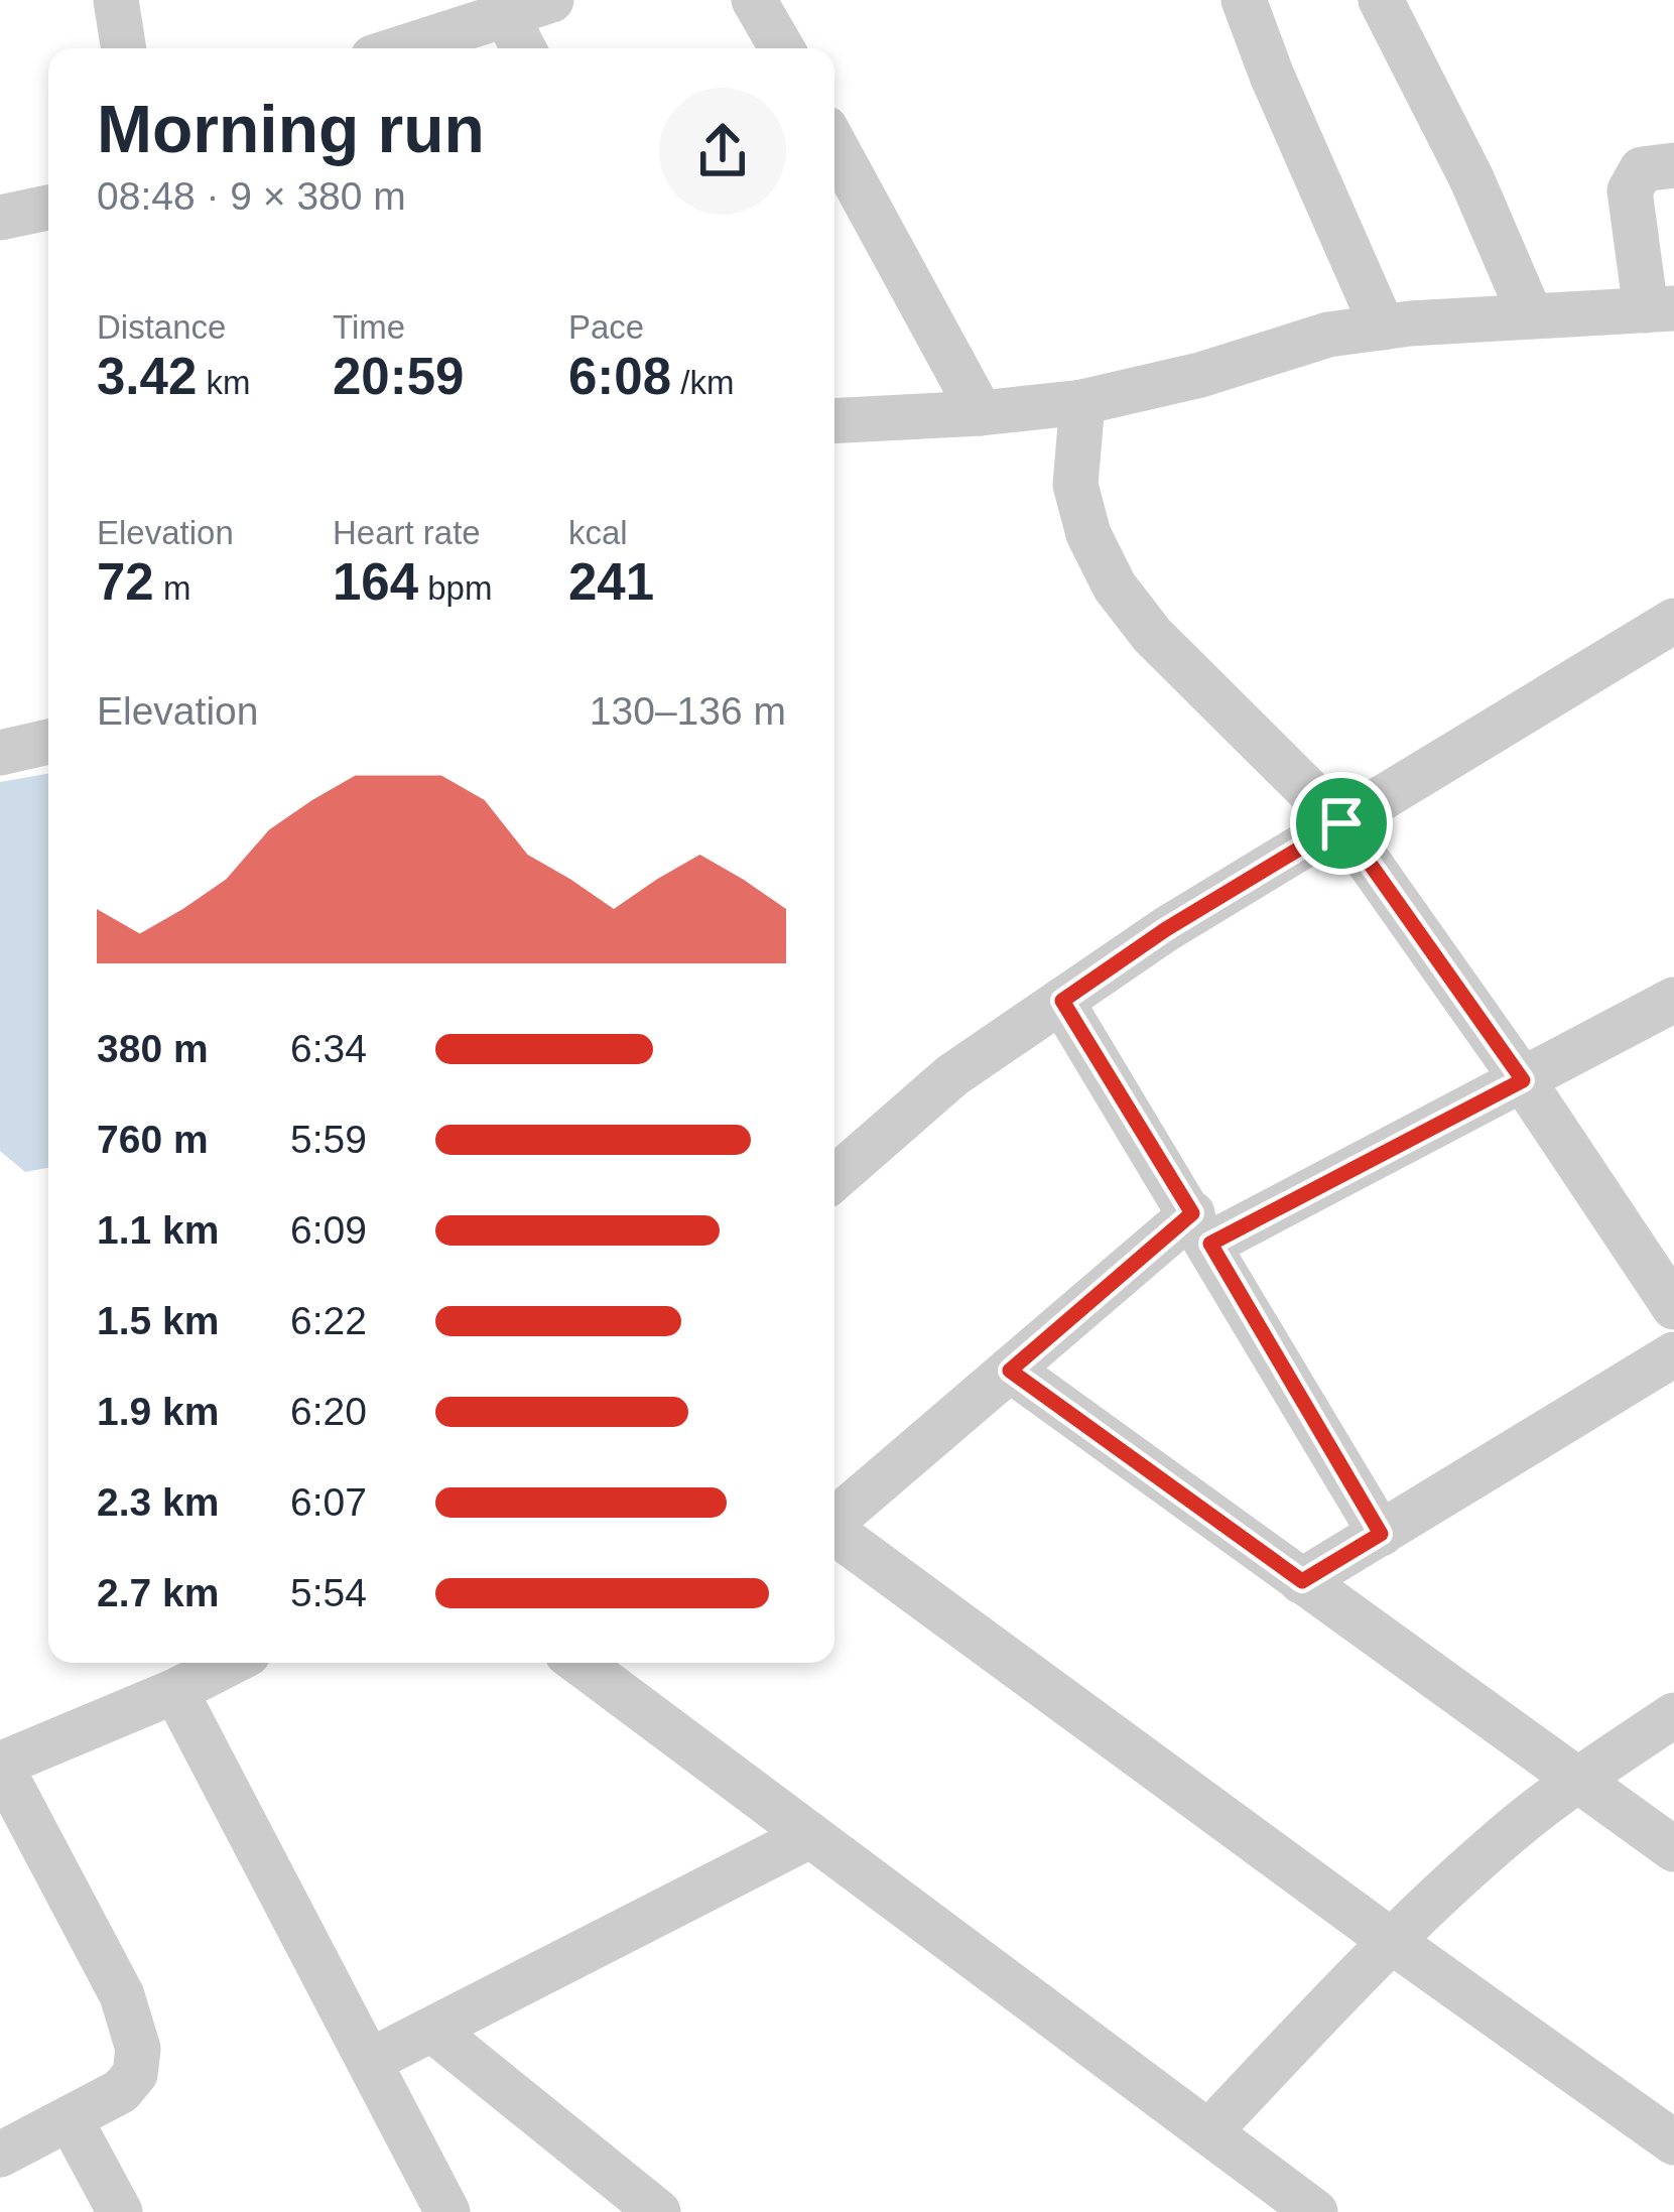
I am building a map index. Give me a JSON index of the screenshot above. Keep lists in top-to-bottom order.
{
  "page": {
    "heading": ["Morning run", "08:48 · 9 × 380 m"],
    "stats": [
      ["Distance", "3.42 km"],
      ["Time", "20:59"],
      ["Pace", "6:08 /km"],
      ["Elevation", "72 m"],
      ["Heart rate", "164 bpm"],
      ["kcal", "241"]
    ],
    "chart": ["Elevation", "130–136 m"],
    "list": [
      {
        "name": "380 m",
        "note": "6:34"
      },
      {
        "name": "760 m",
        "note": "5:59"
      },
      {
        "name": "1.1 km",
        "note": "6:09"
      },
      {
        "name": "1.5 km",
        "note": "6:22"
      },
      {
        "name": "1.9 km",
        "note": "6:20"
      },
      {
        "name": "2.3 km",
        "note": "6:07"
      },
      {
        "name": "2.7 km",
        "note": "5:54"
      }
    ]
  }
}
